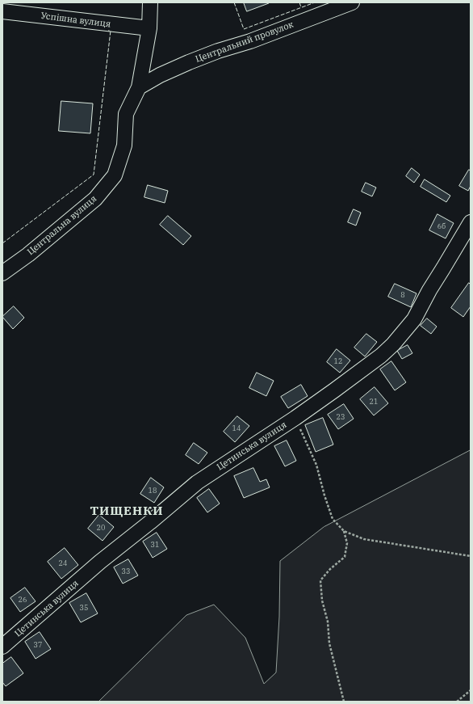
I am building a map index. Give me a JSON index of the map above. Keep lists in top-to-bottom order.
{
  "streets": {
    "street": [
      "Успішна вулиця",
      "Центральний провулок",
      "Центральна вулиця",
      "Цетинська вулиця"
    ]
  },
  "crossings": [
    ["Успішна вулиця", "Центральна вулиця"],
    ["Центральний провулок", "Центральна вулиця"]
  ],
  "districts": ["ТИЩЕНКИ"],
  "house_numbers": [
    "6б",
    "8",
    "12",
    "21",
    "23",
    "14",
    "18",
    "20",
    "31",
    "24",
    "33",
    "26",
    "35",
    "37"
  ]
}
